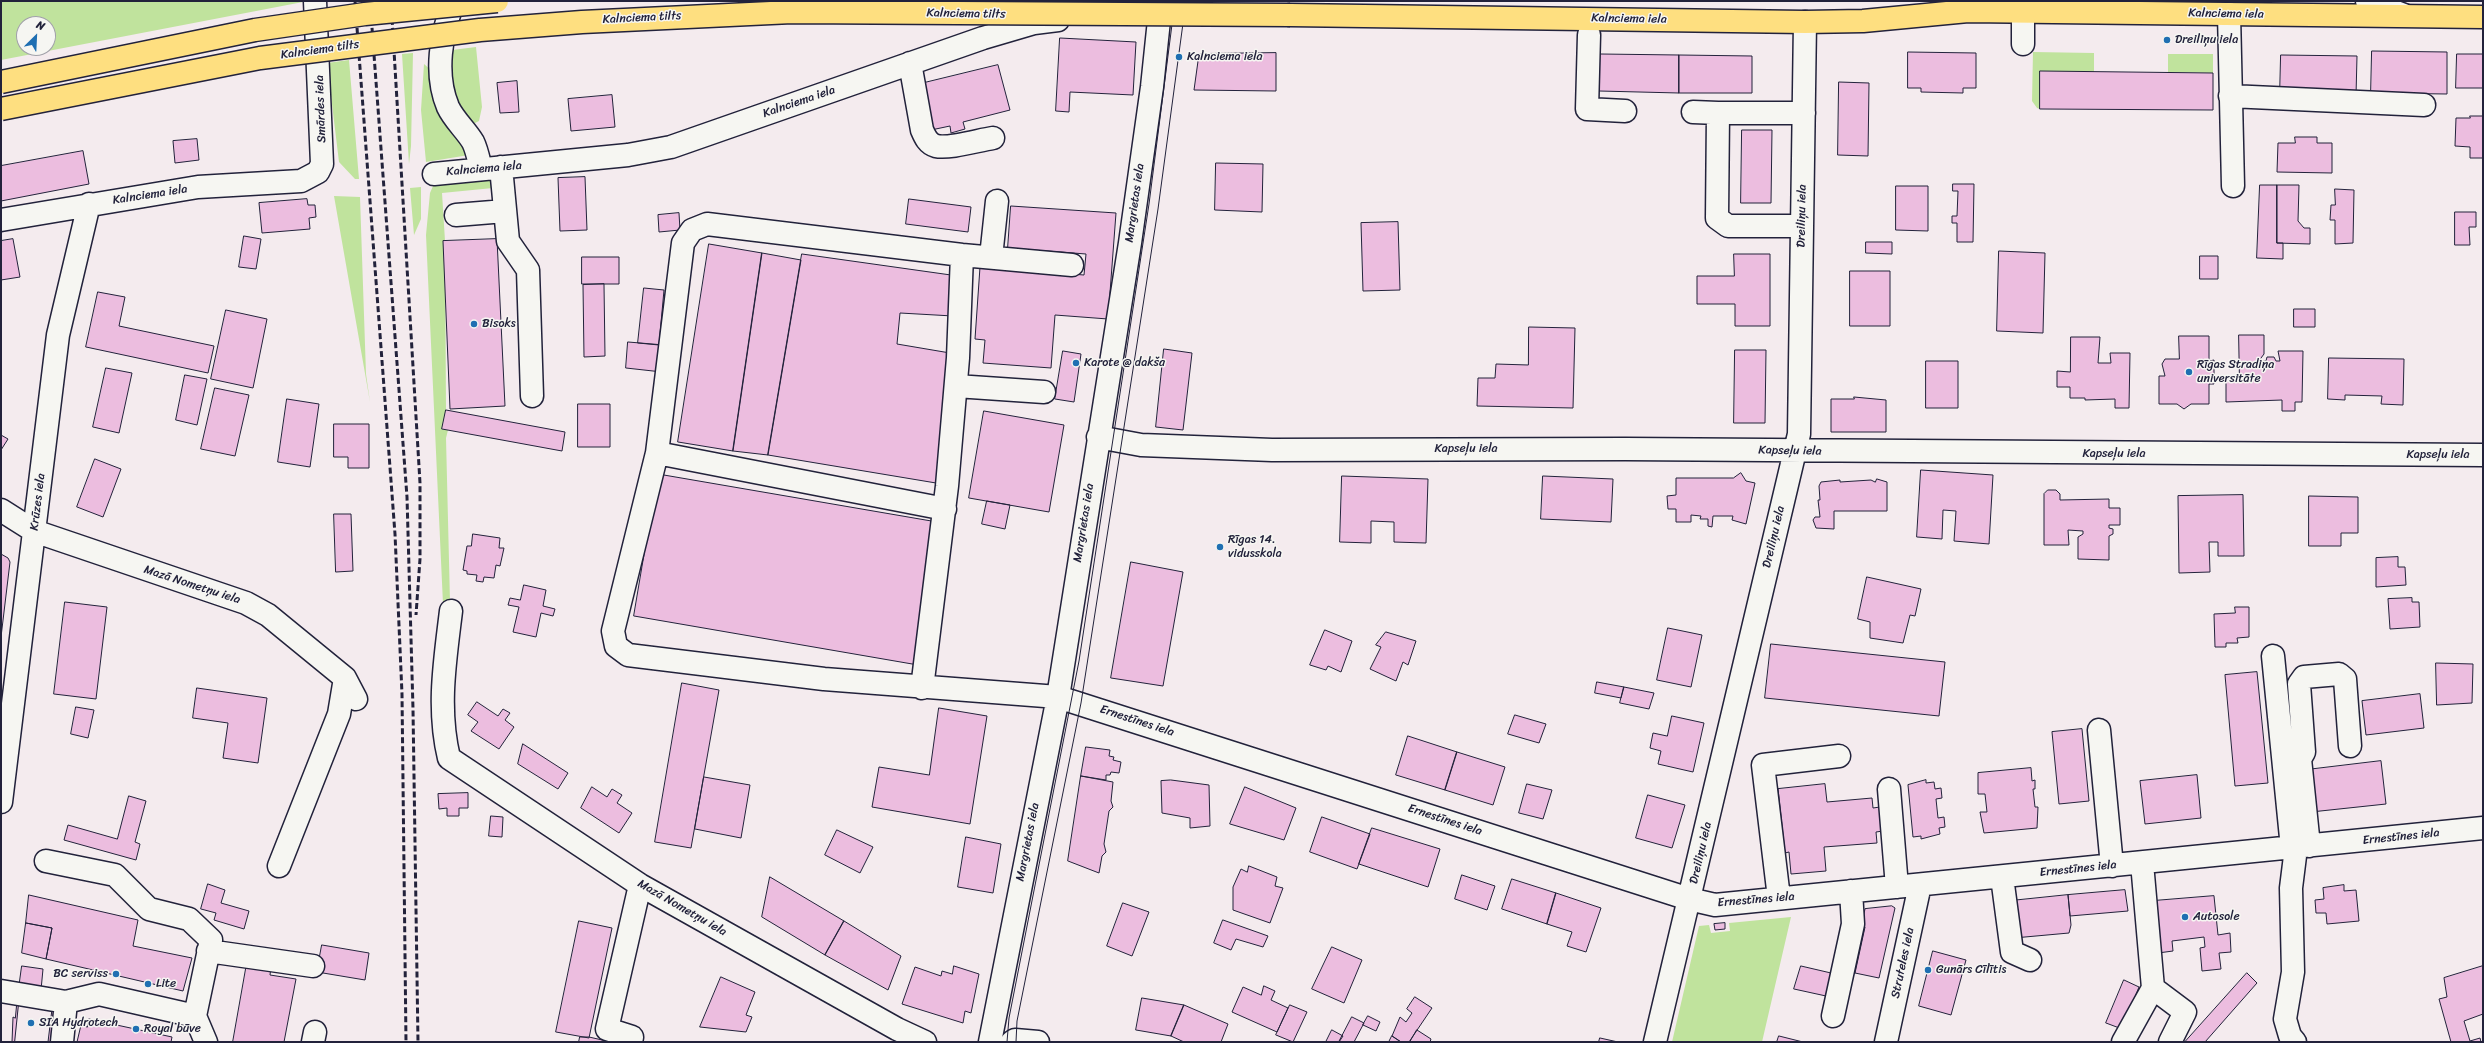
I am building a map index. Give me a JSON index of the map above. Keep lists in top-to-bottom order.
{
  "streets": {
    "main road": ["Kalnciema tilts", "Kalnciema iela"],
    "street": [
      "Smārdes iela",
      "Margrietas iela",
      "Dreiliņu iela",
      "Kapseļu iela",
      "Krūzes iela",
      "Mazā Nometņu iela",
      "Ernestīnes iela",
      "Struteles iela"
    ]
  },
  "crossings": [
    ["Kalnciema tilts", "Kalnciema iela"],
    ["Kalnciema iela", "Smārdes iela"],
    ["Kalnciema iela", "Margrietas iela"],
    ["Kalnciema iela", "Dreiliņu iela"],
    ["Kalnciema iela", "Krūzes iela"],
    ["Margrietas iela", "Kapseļu iela"],
    ["Margrietas iela", "Ernestīnes iela"],
    ["Dreiliņu iela", "Kapseļu iela"],
    ["Dreiliņu iela", "Ernestīnes iela"],
    ["Krūzes iela", "Mazā Nometņu iela"],
    ["Ernestīnes iela", "Struteles iela"]
  ],
  "places": [
    "Dreiliņu iela",
    "Kalnciema iela",
    "Bisoks",
    "Karote @ dakša",
    "Rīgas Stradiņa universitāte",
    "Rīgas 14. vidusskola",
    "Autosole",
    "Gunārs Cīlītis",
    "BC serviss",
    "Lite",
    "SIA Hydrotech",
    "Royal būve"
  ],
  "north": "top right"
}
